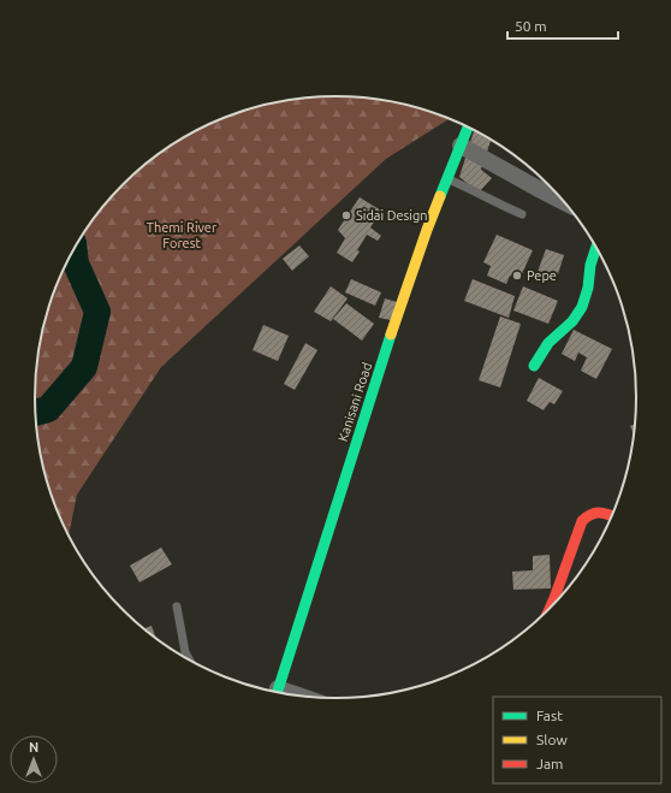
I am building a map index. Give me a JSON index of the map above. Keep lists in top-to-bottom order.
{
  "streets": {
    "street": ["Kanisani Road"]
  },
  "parks": ["Themi River Forest"],
  "places": ["Sidai Design", "Pepe"],
  "legend": ["Fast", "Slow", "Jam"],
  "scale_bar": "50 m",
  "north": "top"
}
